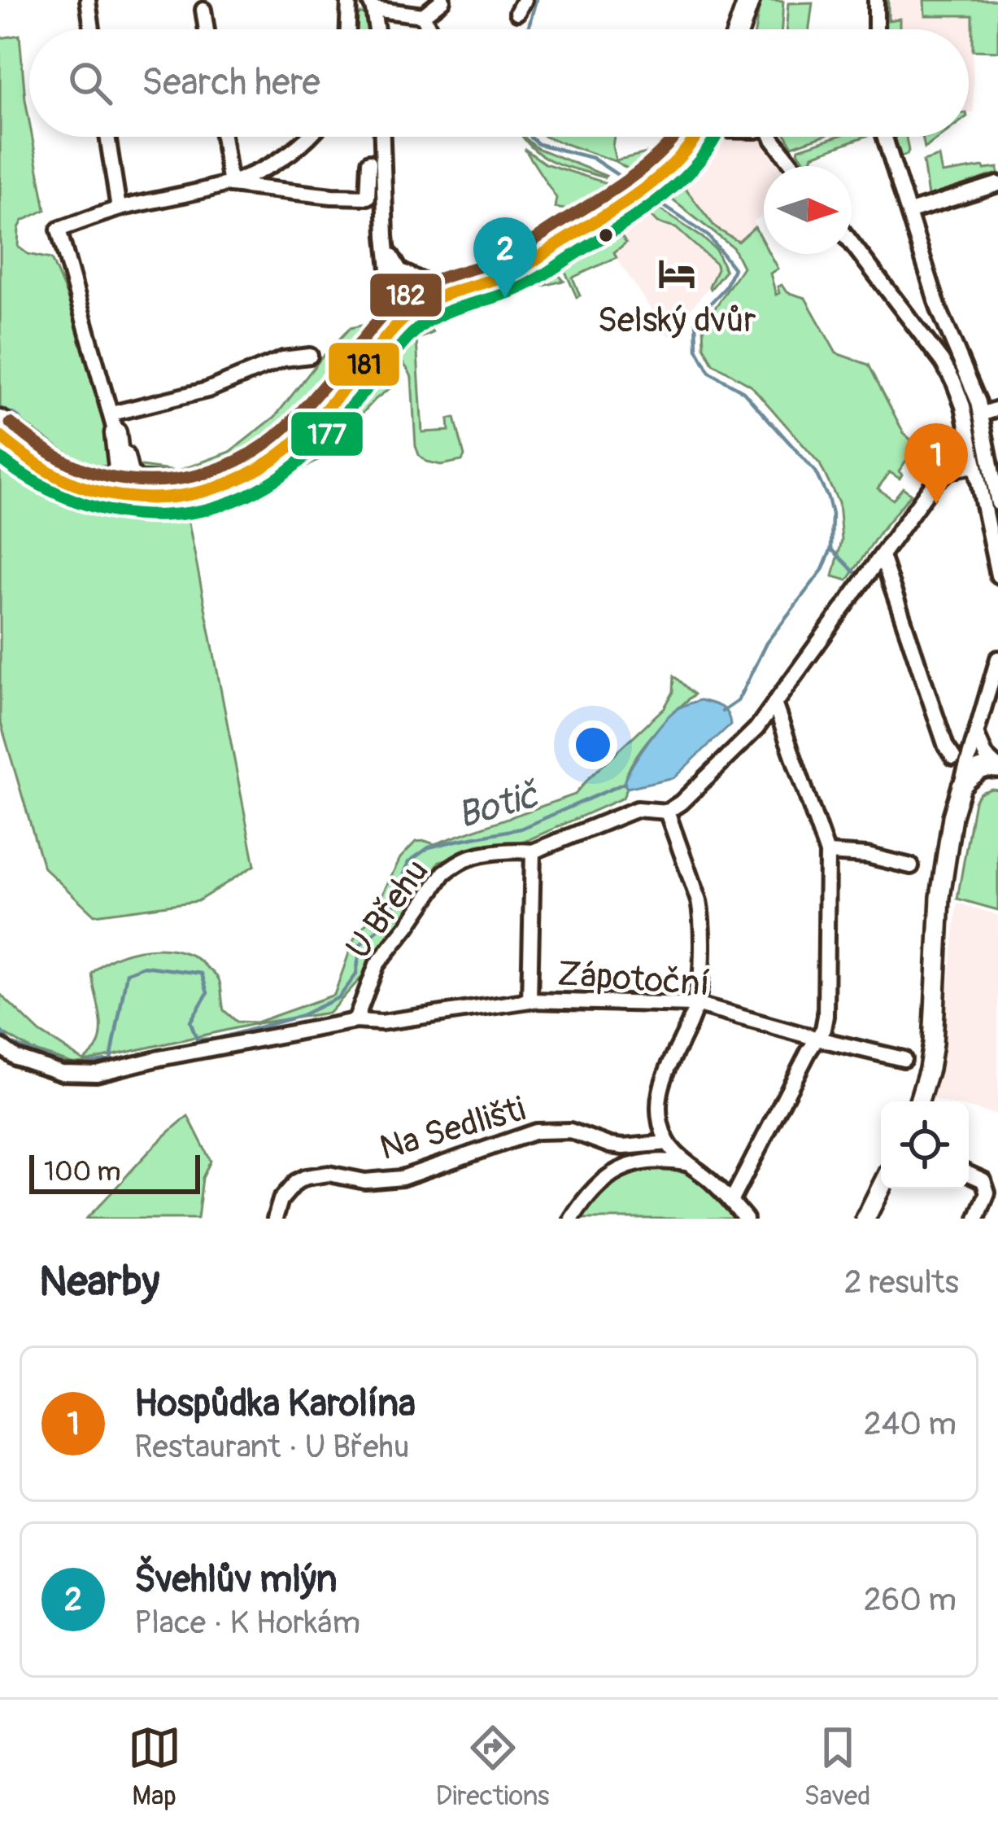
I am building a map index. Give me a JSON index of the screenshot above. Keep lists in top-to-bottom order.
{
  "streets": {
    "street": ["U Břehu", "Zápotoční", "Na Sedlišti"]
  },
  "crossings": [
    ["U Břehu", "Zápotoční"]
  ],
  "water": ["Botič"],
  "places": {
    "hotel": ["Selský dvůr"]
  },
  "lines": ["transit line 181", "transit line 177", "transit line 182"],
  "scale_bar": "100 m",
  "north": "right",
  "page": {
    "search": "Search here",
    "pins": ["2", "1"],
    "scale": "100 m",
    "heading": ["Nearby", "2 results"],
    "list": [
      {
        "mark": "1",
        "name": "Hospůdka Karolína",
        "note": "Restaurant · U Břehu",
        "value": "240 m"
      },
      {
        "mark": "2",
        "name": "Švehlův mlýn",
        "note": "Place · K Horkám",
        "value": "260 m"
      }
    ],
    "nav": ["Map", "Directions", "Saved"]
  }
}
